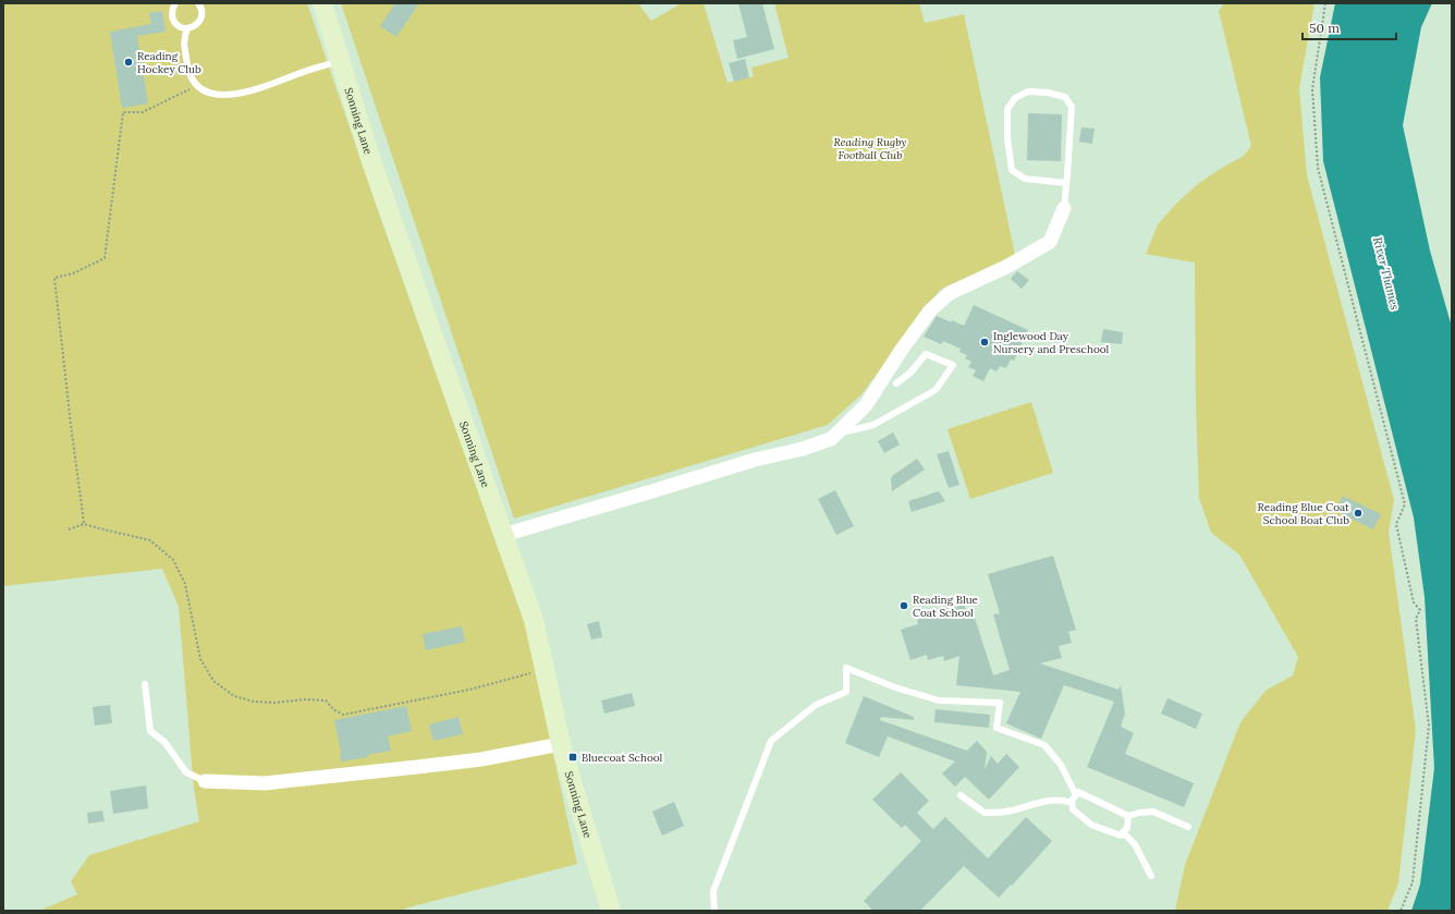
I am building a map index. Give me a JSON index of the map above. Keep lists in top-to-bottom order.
{
  "streets": {
    "main road": ["Sonning Lane"]
  },
  "water": ["River Thames"],
  "parks": ["Reading Rugby Football Club"],
  "places": {
    "other": [
      "Reading Hockey Club",
      "Inglewood Day Nursery and Preschool",
      "Reading Blue Coat School Boat Club",
      "Reading Blue Coat School"
    ],
    "transit": ["Bluecoat School"]
  },
  "scale_bar": "50 m"
}
